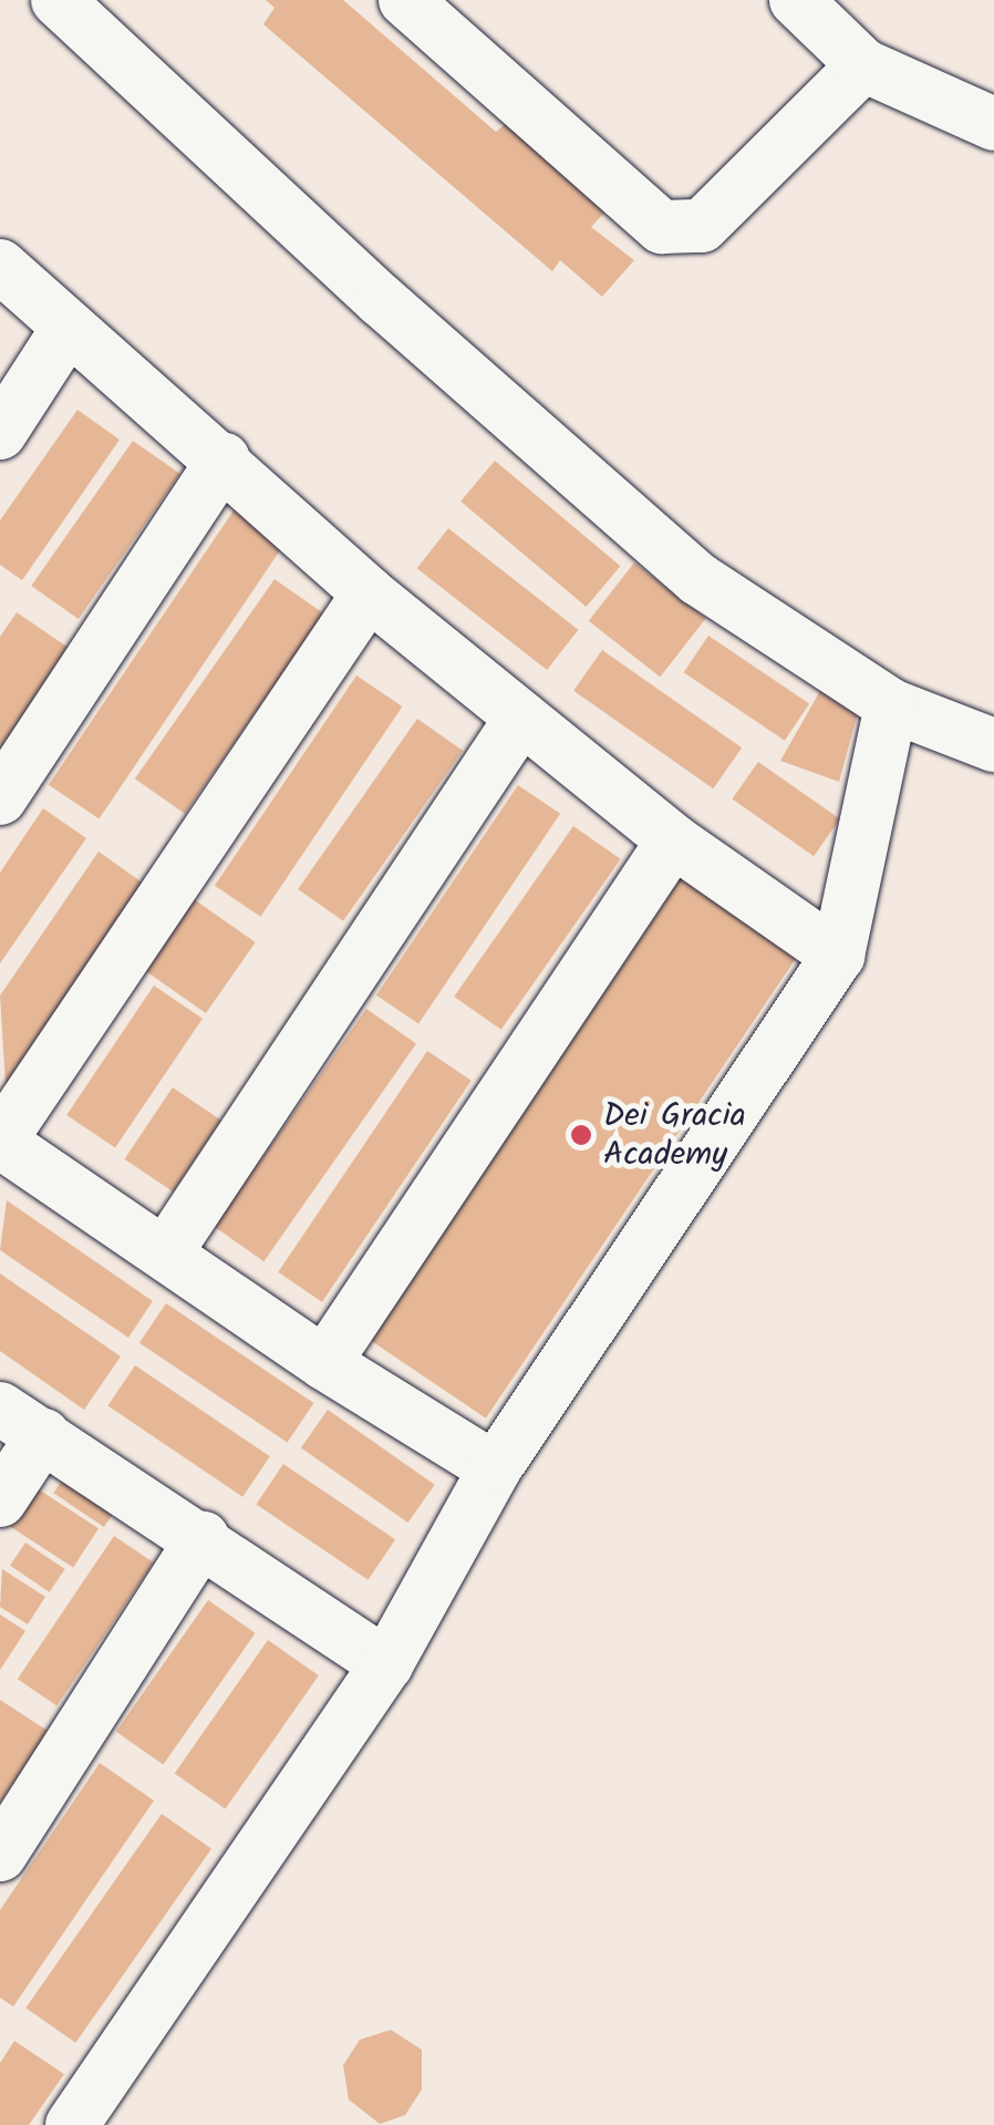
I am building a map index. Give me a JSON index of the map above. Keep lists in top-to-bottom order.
{
  "places": ["Dei Gracia Academy"]
}
